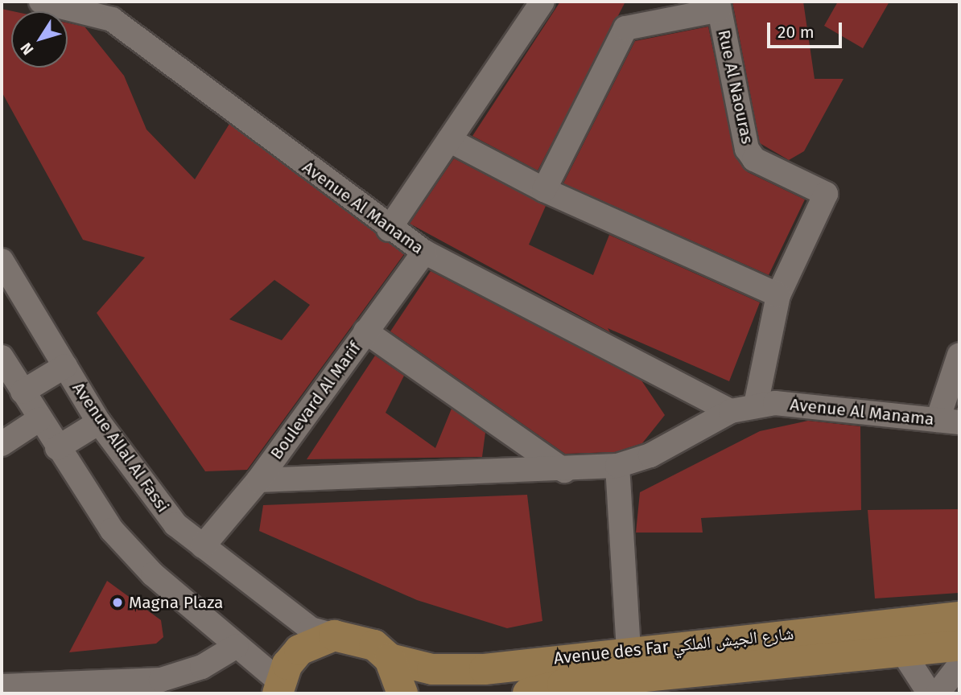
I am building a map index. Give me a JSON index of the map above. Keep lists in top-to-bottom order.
{
  "streets": {
    "main road": ["Avenue des Far شارع الجيش الملكي"],
    "street": [
      "Rue Al Naouras",
      "Avenue Al Manama",
      "Boulevard Al Marif",
      "Avenue Allal Al Fassi"
    ]
  },
  "crossings": [
    ["Avenue Al Manama", "Boulevard Al Marif"],
    ["Boulevard Al Marif", "Avenue Allal Al Fassi"]
  ],
  "places": ["Magna Plaza"],
  "scale_bar": "20 m",
  "north": "bottom left"
}
